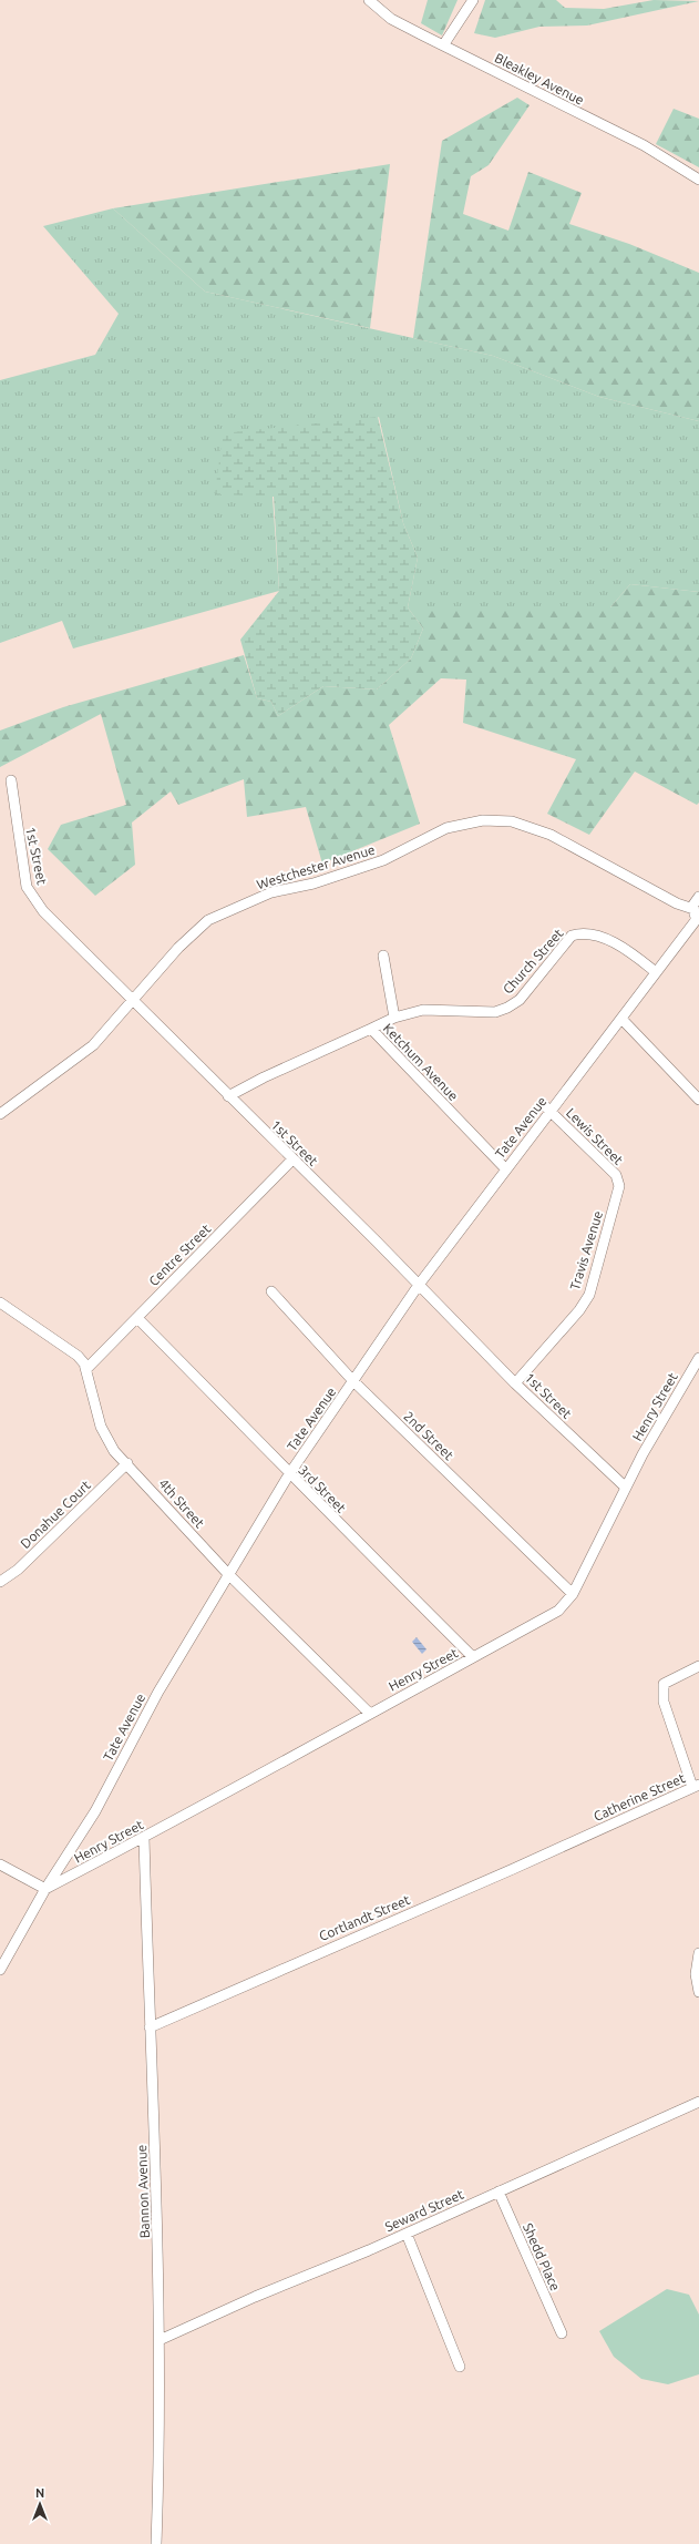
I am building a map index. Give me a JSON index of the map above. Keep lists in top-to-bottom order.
{
  "streets": {
    "street": [
      "Bleakley Avenue",
      "1st Street",
      "Westchester Avenue",
      "Church Street",
      "Ketchum Avenue",
      "Tate Avenue",
      "Lewis Street",
      "Travis Avenue",
      "Centre Street",
      "Henry Street",
      "2nd Street",
      "3rd Street",
      "4th Street",
      "Donahue Court",
      "Catherine Street",
      "Cortlandt Street",
      "Bannon Avenue",
      "Seward Street",
      "Shedd Place"
    ]
  },
  "crossings": [
    ["1st Street", "Westchester Avenue"],
    ["1st Street", "Ketchum Avenue"],
    ["1st Street", "Tate Avenue"],
    ["1st Street", "Travis Avenue"],
    ["1st Street", "Centre Street"],
    ["1st Street", "Henry Street"],
    ["Church Street", "Ketchum Avenue"],
    ["Church Street", "Tate Avenue"],
    ["Ketchum Avenue", "Tate Avenue"],
    ["Tate Avenue", "Lewis Street"],
    ["Tate Avenue", "Henry Street"],
    ["Tate Avenue", "2nd Street"],
    ["Tate Avenue", "3rd Street"],
    ["Tate Avenue", "4th Street"],
    ["Lewis Street", "Travis Avenue"],
    ["Centre Street", "3rd Street"],
    ["Centre Street", "4th Street"],
    ["Henry Street", "2nd Street"],
    ["Henry Street", "3rd Street"],
    ["Henry Street", "4th Street"],
    ["Henry Street", "Bannon Avenue"],
    ["4th Street", "Donahue Court"],
    ["Catherine Street", "Cortlandt Street"],
    ["Cortlandt Street", "Bannon Avenue"],
    ["Bannon Avenue", "Seward Street"],
    ["Seward Street", "Shedd Place"]
  ],
  "north": "top"
}
